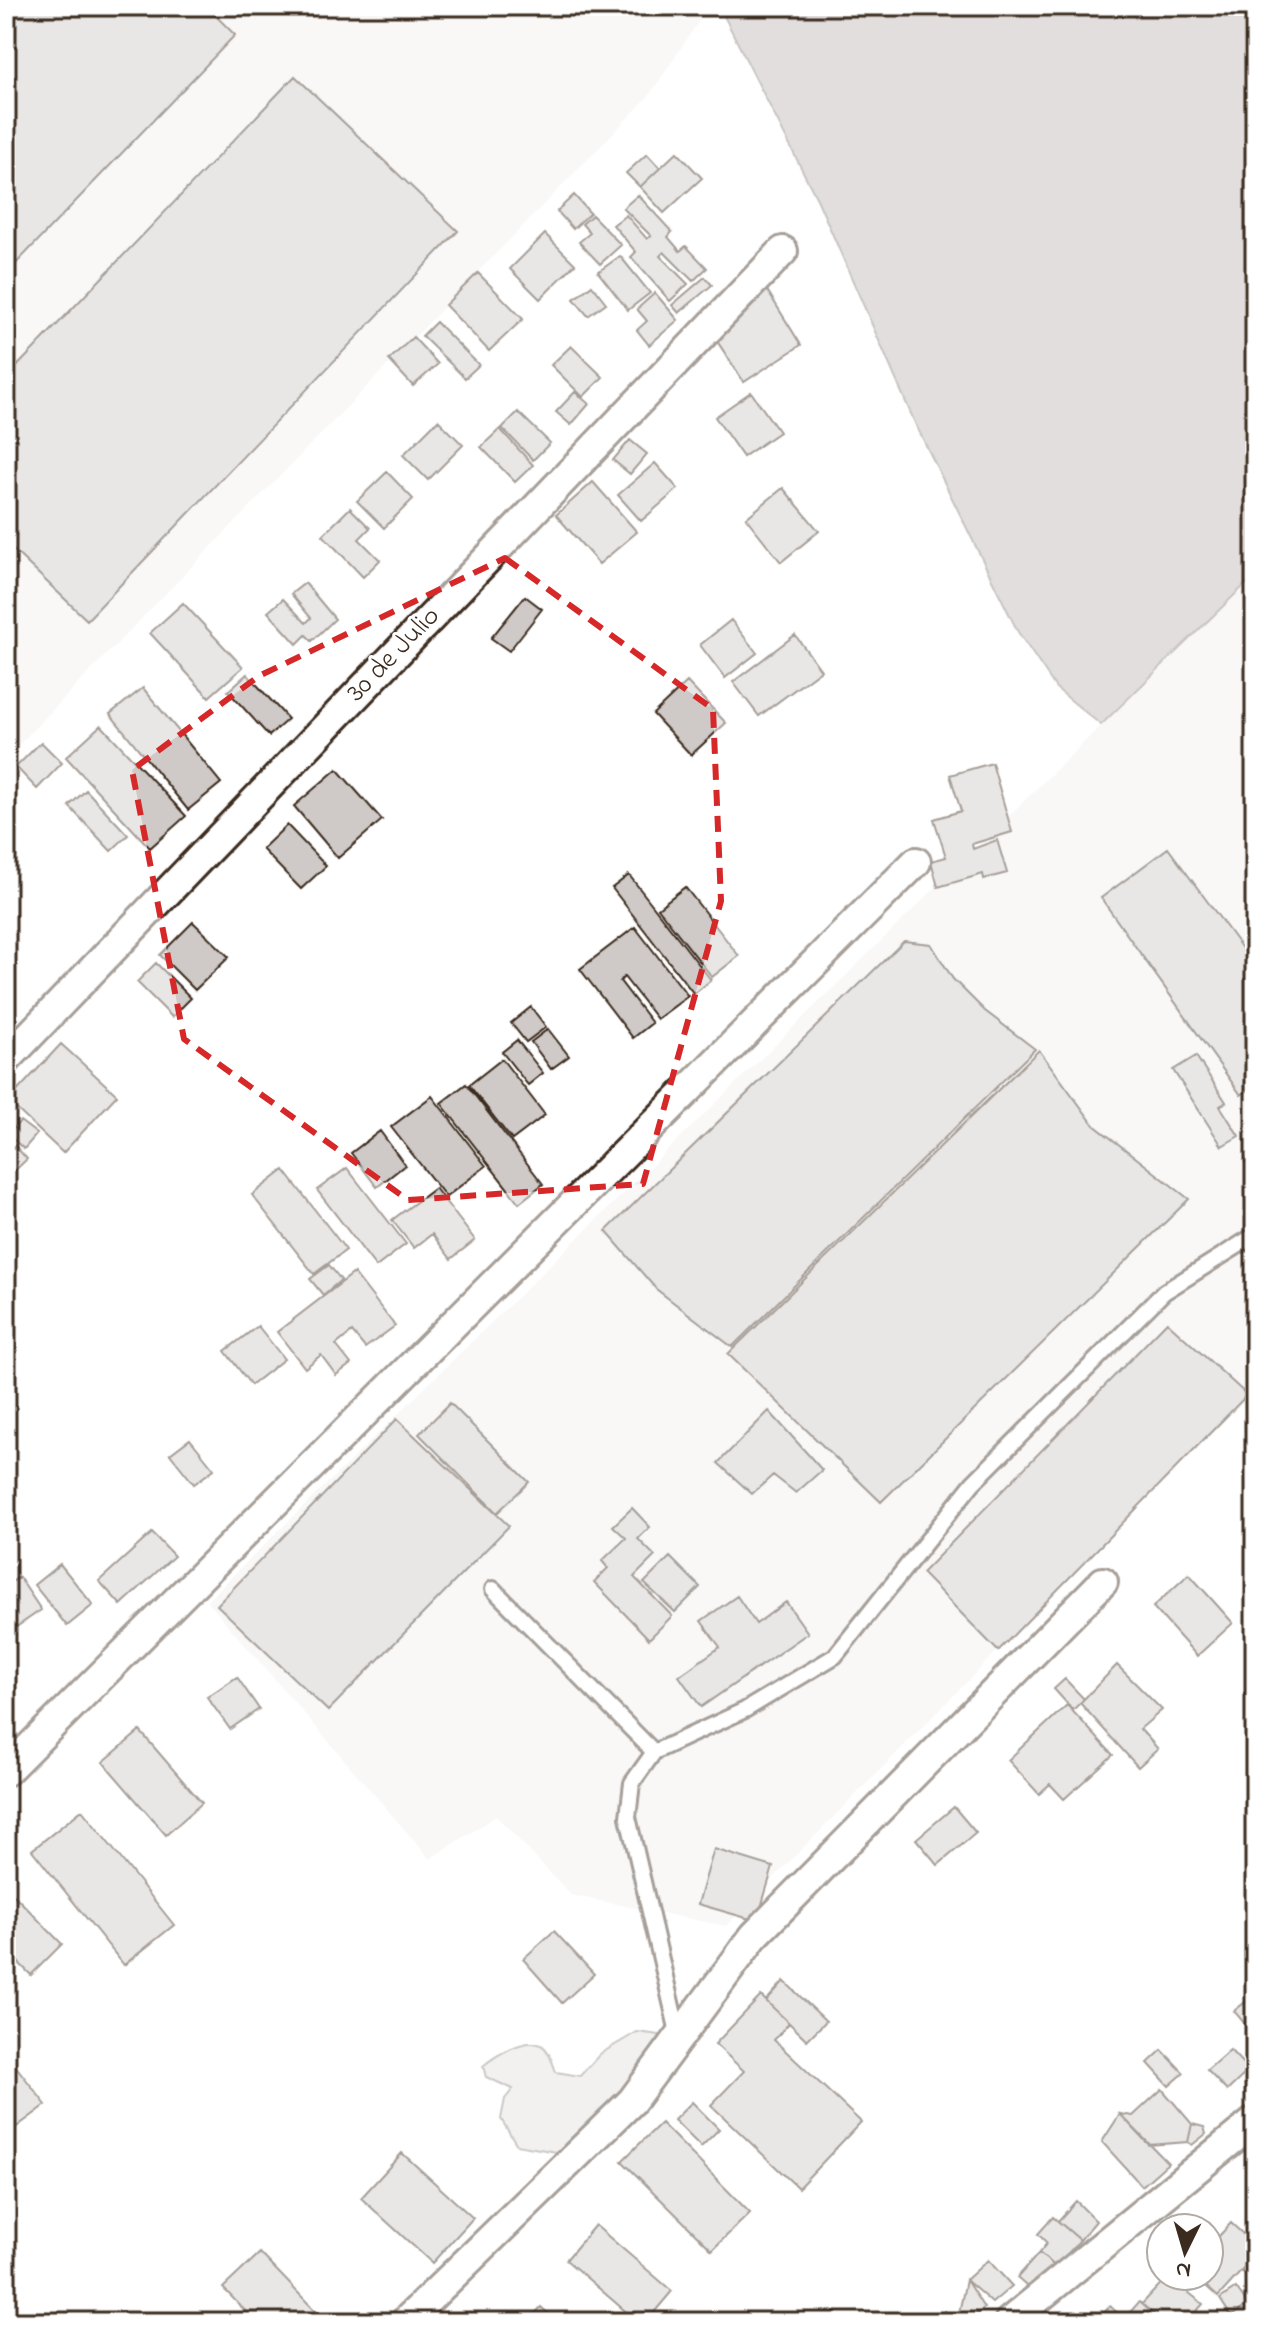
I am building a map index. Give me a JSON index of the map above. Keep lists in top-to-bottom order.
{
  "streets": {
    "street": ["30 de Julio"]
  },
  "north": "bottom"
}
